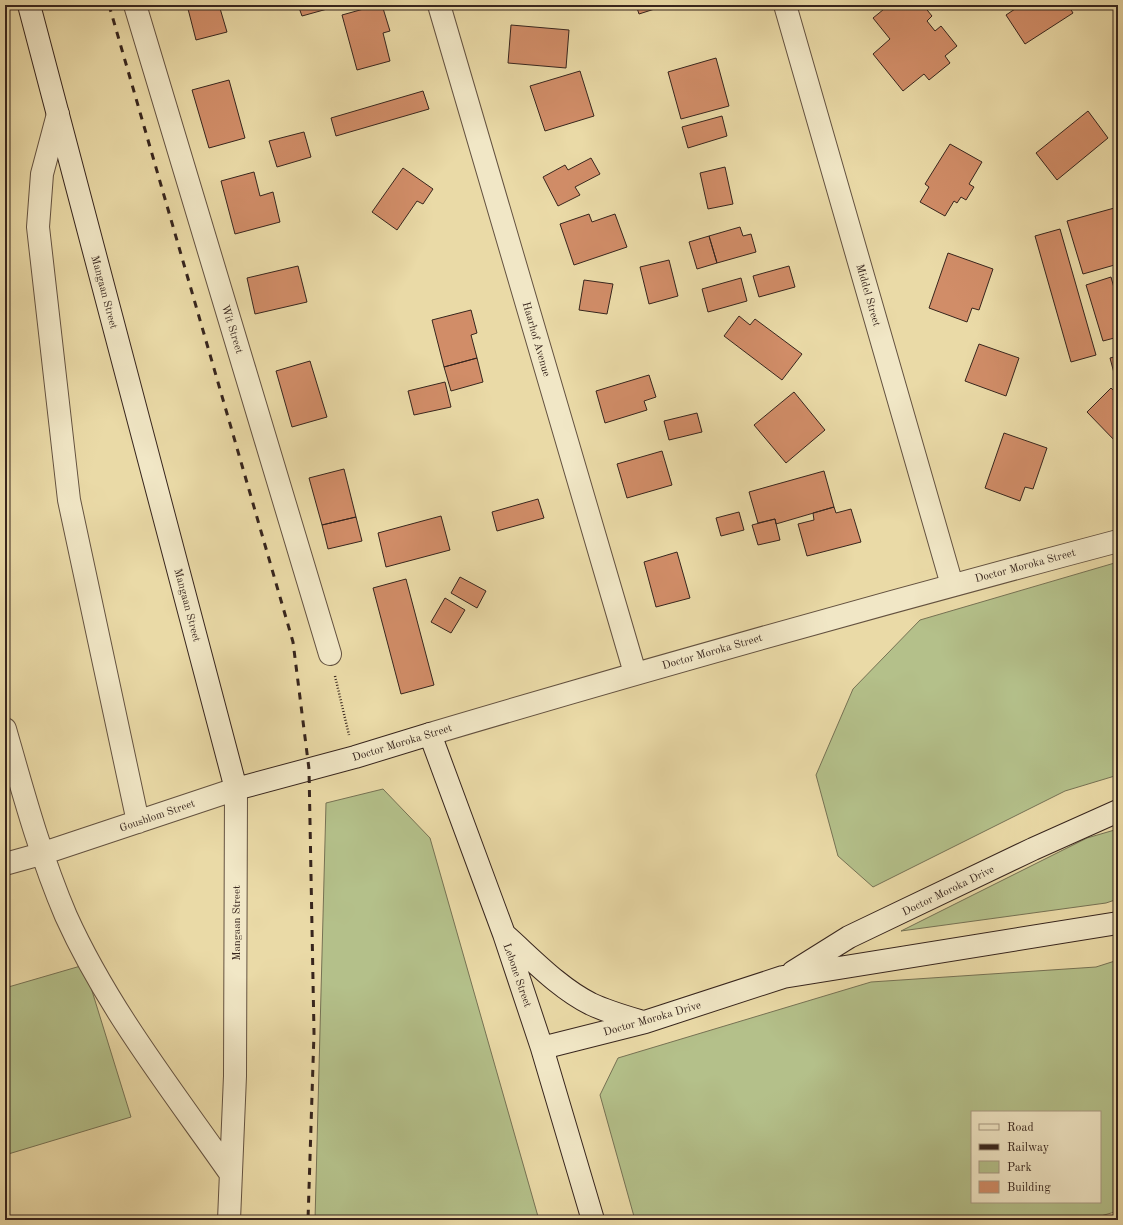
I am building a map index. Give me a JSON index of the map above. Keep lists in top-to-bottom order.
{
  "streets": {
    "street": [
      "Mangaan Street",
      "Middel Street",
      "Wit Street",
      "Haarhof Avenue",
      "Doctor Moroka Street",
      "Gousblom Street",
      "Doctor Moroka Drive",
      "Lebone Street"
    ]
  },
  "crossings": [
    ["Mangaan Street", "Gousblom Street"],
    ["Middel Street", "Doctor Moroka Street"],
    ["Haarhof Avenue", "Doctor Moroka Street"],
    ["Doctor Moroka Street", "Gousblom Street"],
    ["Doctor Moroka Street", "Lebone Street"],
    ["Doctor Moroka Drive", "Lebone Street"]
  ],
  "legend": [
    "Road",
    "Railway",
    "Park",
    "Building"
  ]
}
